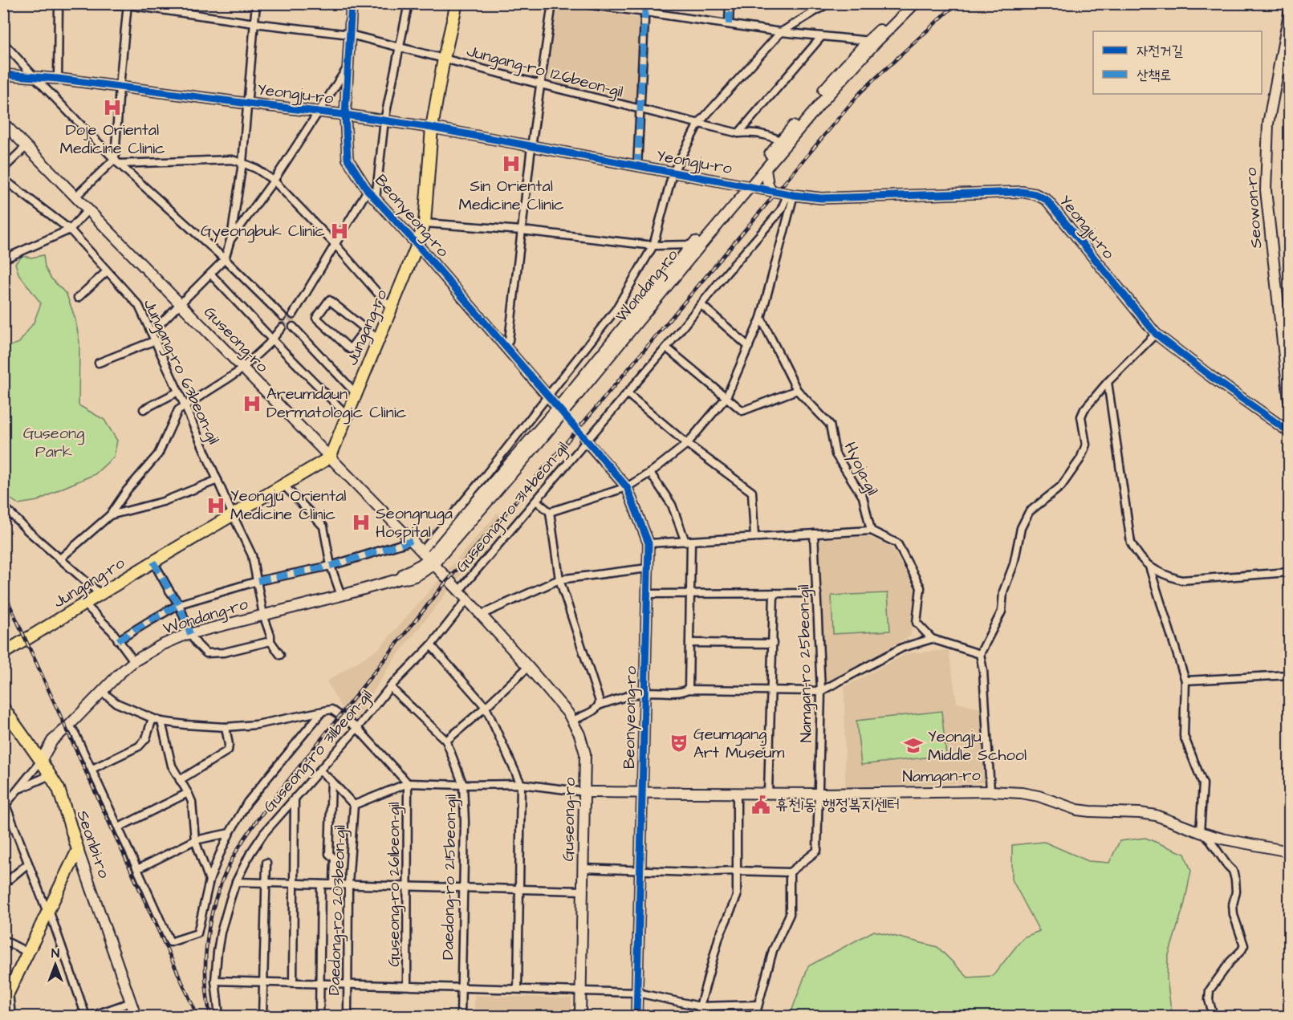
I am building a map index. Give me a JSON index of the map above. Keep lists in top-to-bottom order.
{
  "streets": {
    "main road": [
      "Yeongju-ro",
      "Seowon-ro",
      "Beonyeong-ro",
      "Wondang-ro",
      "Jungang-ro",
      "Guseong-ro",
      "Namgan-ro",
      "Seonbi-ro"
    ],
    "street": [
      "Jungang-ro 126beon-gil",
      "Jungang-ro 63beon-gil",
      "Hyoja-gil",
      "Guseong-ro 314beon-gil",
      "Namgan-ro 25beon-gil",
      "Guseong-ro 311beon-gil",
      "Daedong-ro 215beon-gil",
      "Guseong-ro 261beon-gil",
      "Daedong-ro 203beon-gil"
    ]
  },
  "crossings": [
    ["Jungang-ro 126beon-gil", "Wondang-ro"],
    ["Jungang-ro 126beon-gil", "Jungang-ro"],
    ["Yeongju-ro", "Beonyeong-ro"],
    ["Yeongju-ro", "Wondang-ro"],
    ["Yeongju-ro", "Jungang-ro"],
    ["Yeongju-ro", "Guseong-ro 314beon-gil"],
    ["Beonyeong-ro", "Wondang-ro"],
    ["Beonyeong-ro", "Jungang-ro"],
    ["Beonyeong-ro", "Guseong-ro 314beon-gil"],
    ["Beonyeong-ro", "Namgan-ro"],
    ["Wondang-ro", "Guseong-ro"],
    ["Wondang-ro", "Jungang-ro 63beon-gil"],
    ["Wondang-ro", "Seonbi-ro"],
    ["Jungang-ro", "Guseong-ro"],
    ["Jungang-ro", "Jungang-ro 63beon-gil"],
    ["Guseong-ro", "Jungang-ro 63beon-gil"],
    ["Guseong-ro", "Guseong-ro 314beon-gil"],
    ["Guseong-ro", "Guseong-ro 311beon-gil"],
    ["Guseong-ro", "Namgan-ro"],
    ["Guseong-ro", "Guseong-ro 261beon-gil"],
    ["Namgan-ro 25beon-gil", "Namgan-ro"],
    ["Guseong-ro 311beon-gil", "Daedong-ro 215beon-gil"],
    ["Guseong-ro 311beon-gil", "Guseong-ro 261beon-gil"],
    ["Daedong-ro 215beon-gil", "Guseong-ro 261beon-gil"],
    ["Guseong-ro 261beon-gil", "Daedong-ro 203beon-gil"]
  ],
  "parks": ["Guseong Park"],
  "places": {
    "hospital": [
      "Doje Oriental Medicine Clinic",
      "Sin Oriental Medicine Clinic",
      "Gyeongbuk Clinic",
      "Areumdaun Dermatologic Clinic",
      "Yeongju Oriental Medicine Clinic",
      "Seongnuga Hospital"
    ],
    "theatre": ["Geumgang Art Museum"],
    "school or university": ["Yeongju Middle School"],
    "public building": ["휴천1동 행정복지센터"]
  },
  "legend": ["자전거길", "산책로"],
  "north": "top"
}
